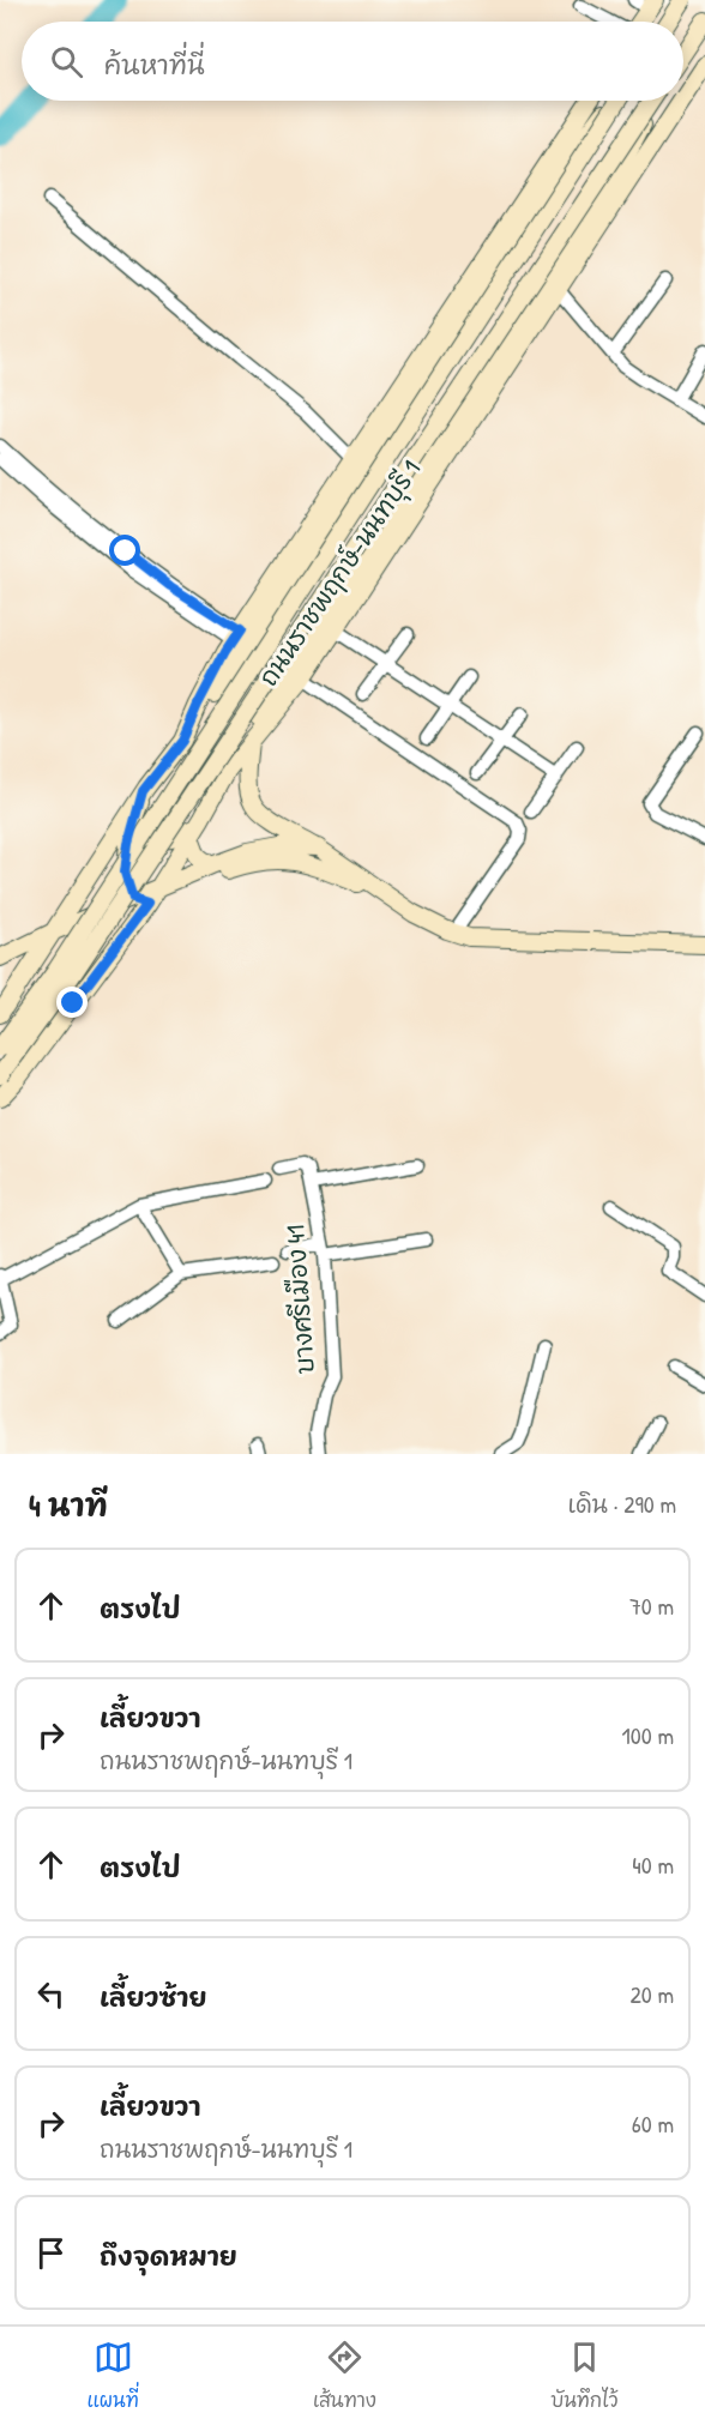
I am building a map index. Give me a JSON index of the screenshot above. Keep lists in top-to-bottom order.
{
  "streets": {
    "main road": ["ถนนราชพฤกษ์-นนทบุรี 1"],
    "street": ["บางศรีเมือง 41"]
  },
  "page": {
    "search": "ค้นหาที่นี่",
    "heading": ["4 นาที", "เดิน · 290 m"],
    "list": [
      ["ตรงไป", "70 m"],
      ["เลี้ยวขวา", "ถนนราชพฤกษ์-นนทบุรี 1", "100 m"],
      ["ตรงไป", "40 m"],
      ["เลี้ยวซ้าย", "20 m"],
      ["เลี้ยวขวา", "ถนนราชพฤกษ์-นนทบุรี 1", "60 m"],
      "ถึงจุดหมาย"
    ],
    "nav": ["แผนที่", "เส้นทาง", "บันทึกไว้"]
  }
}
